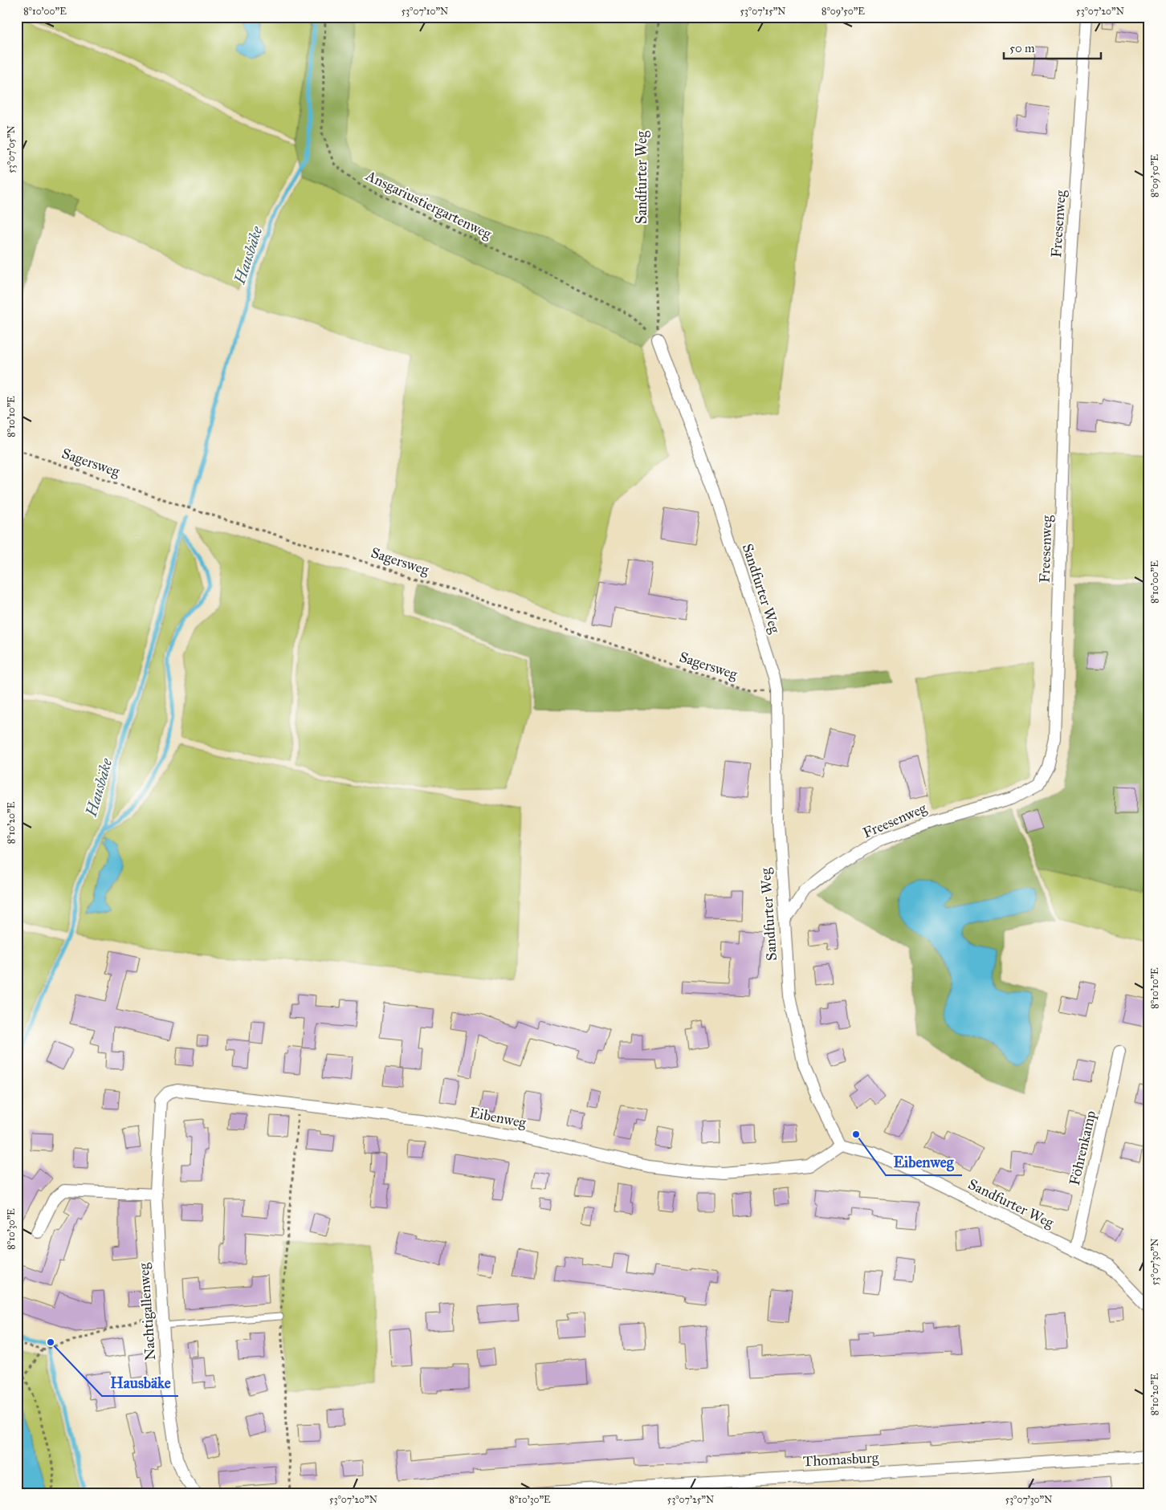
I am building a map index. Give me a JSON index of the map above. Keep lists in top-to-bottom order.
{
  "streets": {
    "street": [
      "Sandfurter Weg",
      "Freesenweg",
      "Eibenweg",
      "Föhrenkamp",
      "Nachtigallenweg",
      "Thomasburg"
    ],
    "path": ["Ansgariustiergartenweg", "Sagersweg"]
  },
  "crossings": [
    ["Sandfurter Weg", "Ansgariustiergartenweg"],
    ["Sandfurter Weg", "Freesenweg"],
    ["Sandfurter Weg", "Sagersweg"],
    ["Sandfurter Weg", "Eibenweg"],
    ["Sandfurter Weg", "Föhrenkamp"],
    ["Eibenweg", "Nachtigallenweg"]
  ],
  "water": ["Hausbäke"],
  "places": ["Eibenweg", "Hausbäke"],
  "scale_bar": "50 m",
  "coordinates": [
    "8°10'00\"E",
    "53°07'10\"N",
    "53°07'15\"N",
    "8°09'50\"E",
    "53°07'20\"N",
    "53°07'05\"N",
    "8°10'10\"E",
    "8°10'20\"E",
    "8°10'30\"E",
    "53°07'30\"N",
    "53°07'25\"N"
  ]
}
